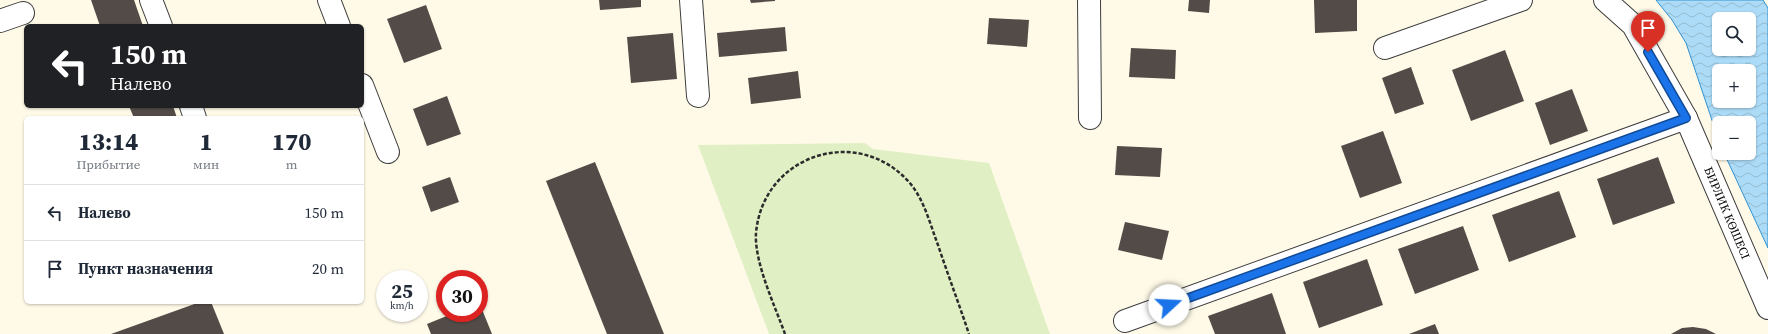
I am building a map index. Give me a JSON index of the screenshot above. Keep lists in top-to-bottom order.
{
  "streets": {
    "street": ["БИРЛИК КӨШЕСІ"]
  },
  "page": {
    "map_buttons": ["+", "−"],
    "turn": ["150 m", "Налево"],
    "eta": [
      "13:14",
      "Прибытие",
      "1",
      "мин",
      "170",
      "m"
    ],
    "list": [
      {
        "name": "Налево",
        "value": "150 m"
      },
      {
        "name": "Пункт назначения",
        "value": "20 m"
      }
    ],
    "speed": "25 km/h",
    "limit": "30"
  }
}
